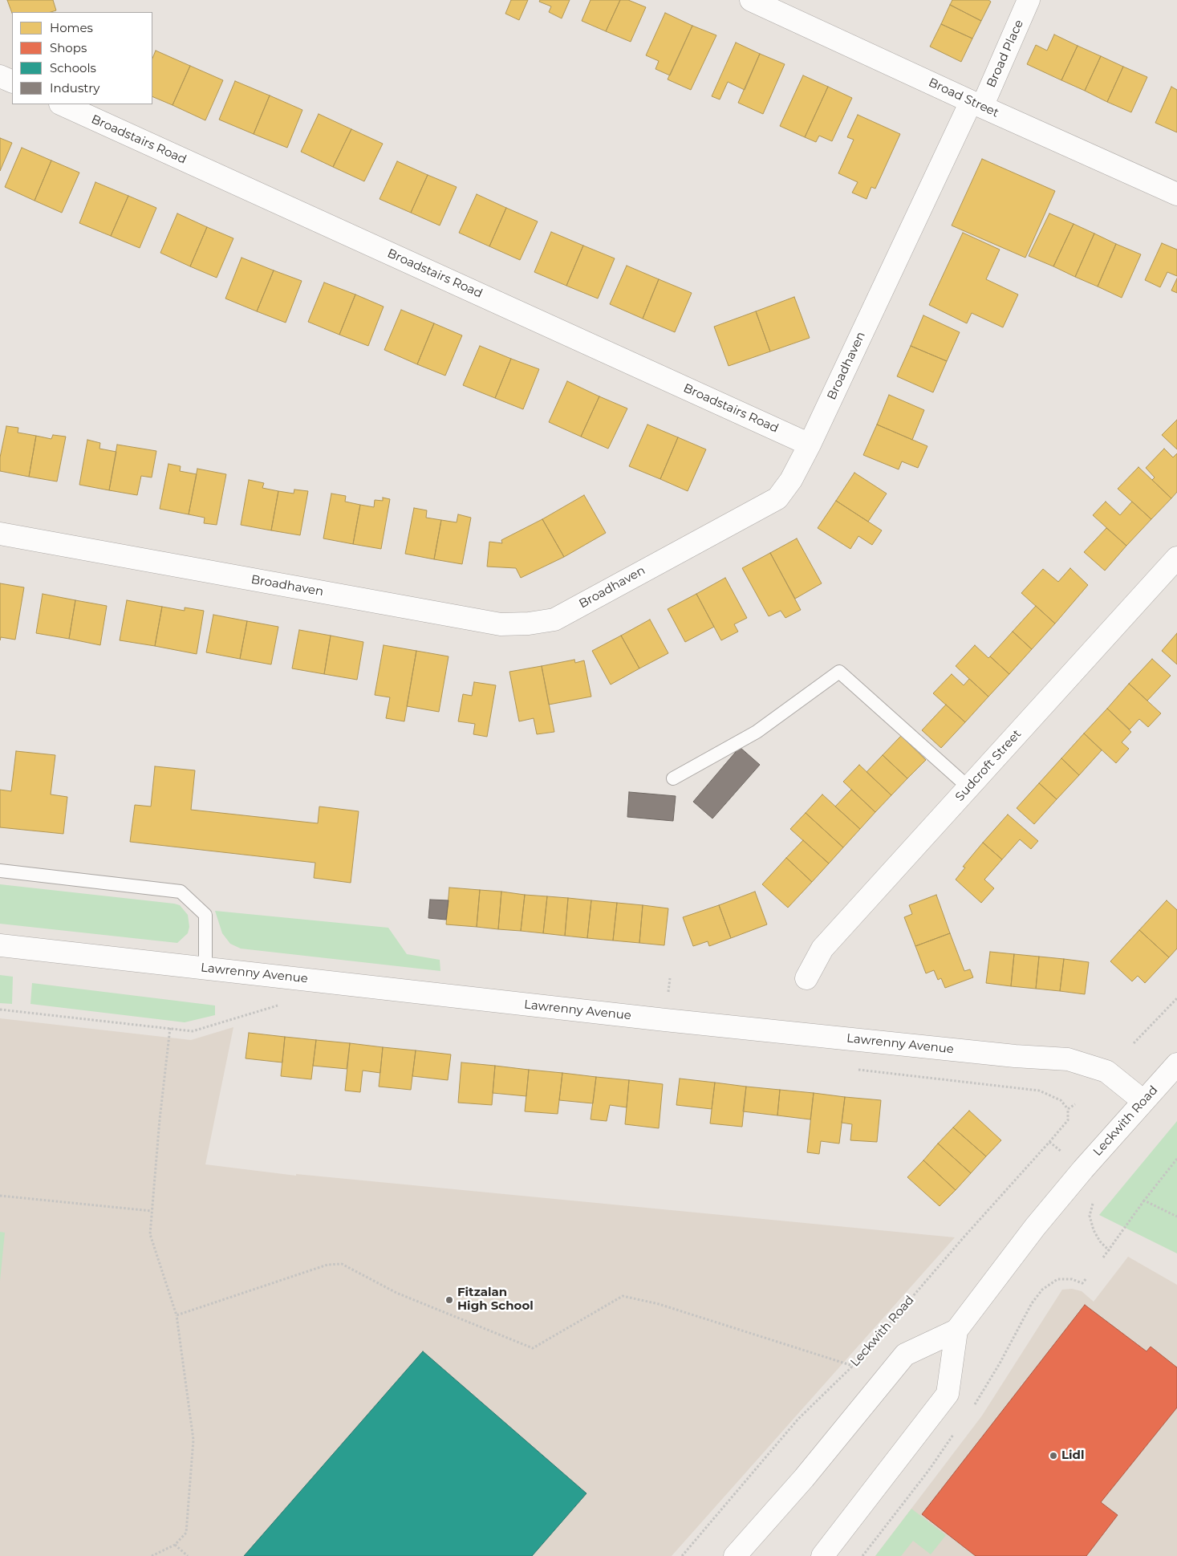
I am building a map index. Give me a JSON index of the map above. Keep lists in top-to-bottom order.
{
  "streets": {
    "street": [
      "Broad Place",
      "Broad Street",
      "Broadstairs Road",
      "Broadhaven",
      "Sudcroft Street",
      "Lawrenny Avenue",
      "Leckwith Road"
    ]
  },
  "crossings": [
    ["Broad Place", "Broad Street"],
    ["Broad Place", "Broadhaven"],
    ["Broad Street", "Broadhaven"],
    ["Broadstairs Road", "Broadhaven"],
    ["Lawrenny Avenue", "Leckwith Road"]
  ],
  "places": ["Fitzalan High School", "Lidl"],
  "legend": [
    "Homes",
    "Shops",
    "Schools",
    "Industry"
  ]
}
